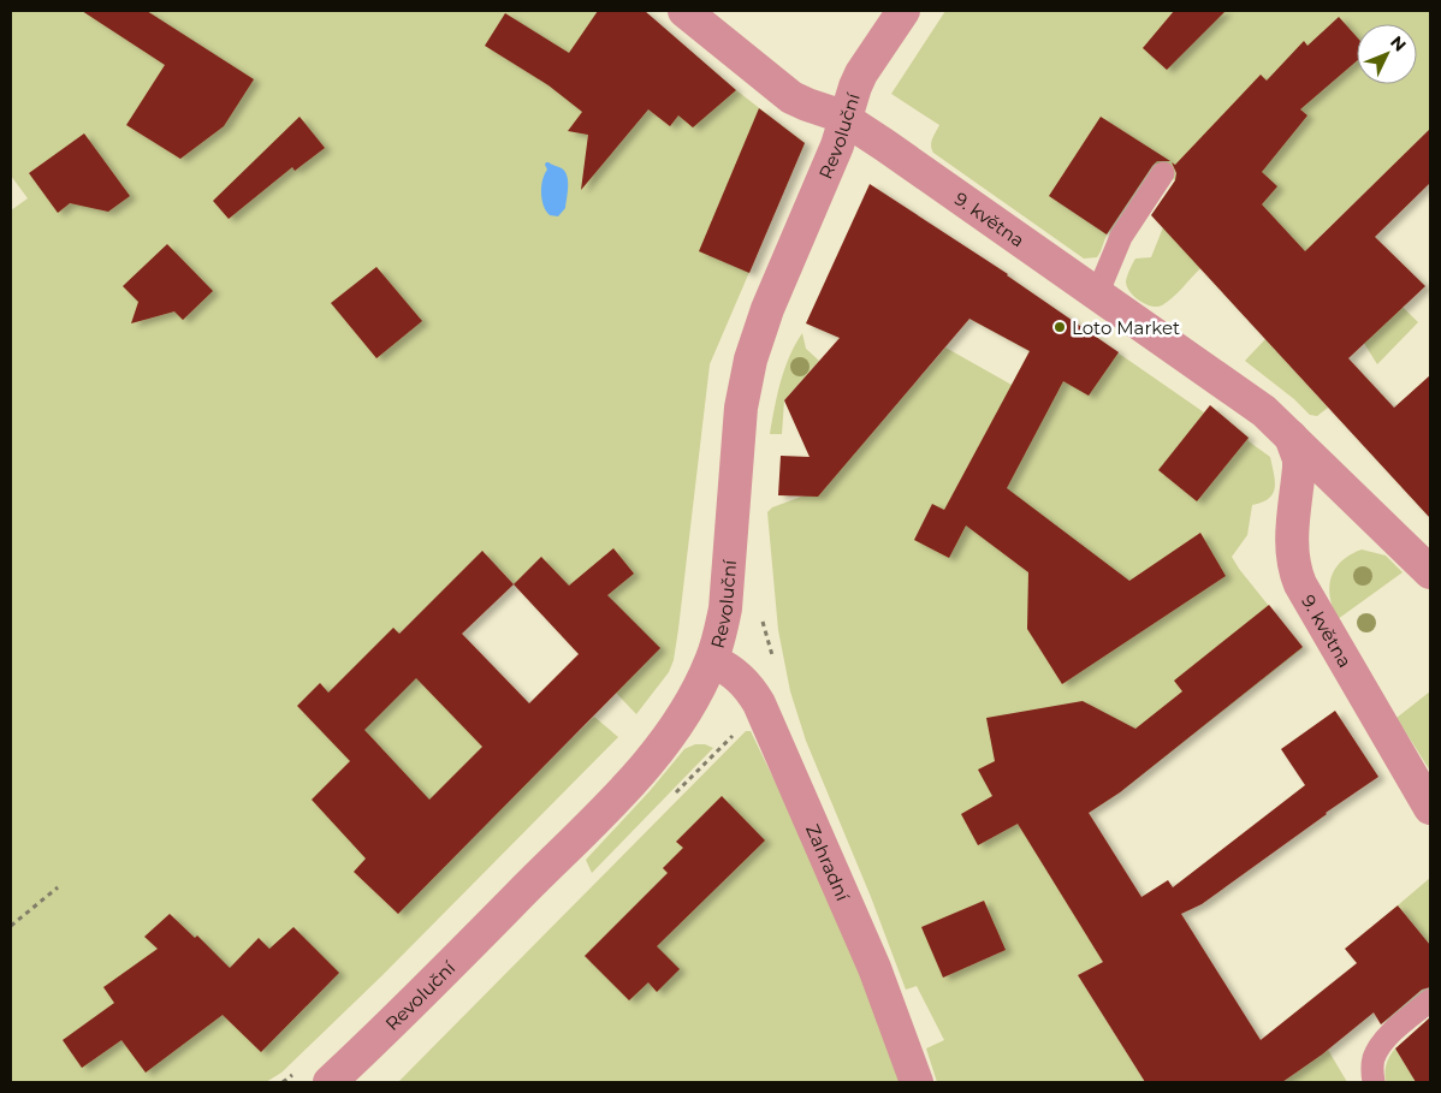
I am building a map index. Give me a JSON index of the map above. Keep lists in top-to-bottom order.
{
  "streets": {
    "street": ["Revoluční", "9. května", "Zahradní"]
  },
  "crossings": [
    ["Revoluční", "9. května"],
    ["Revoluční", "Zahradní"]
  ],
  "places": ["Loto Market"],
  "north": "top right"
}
